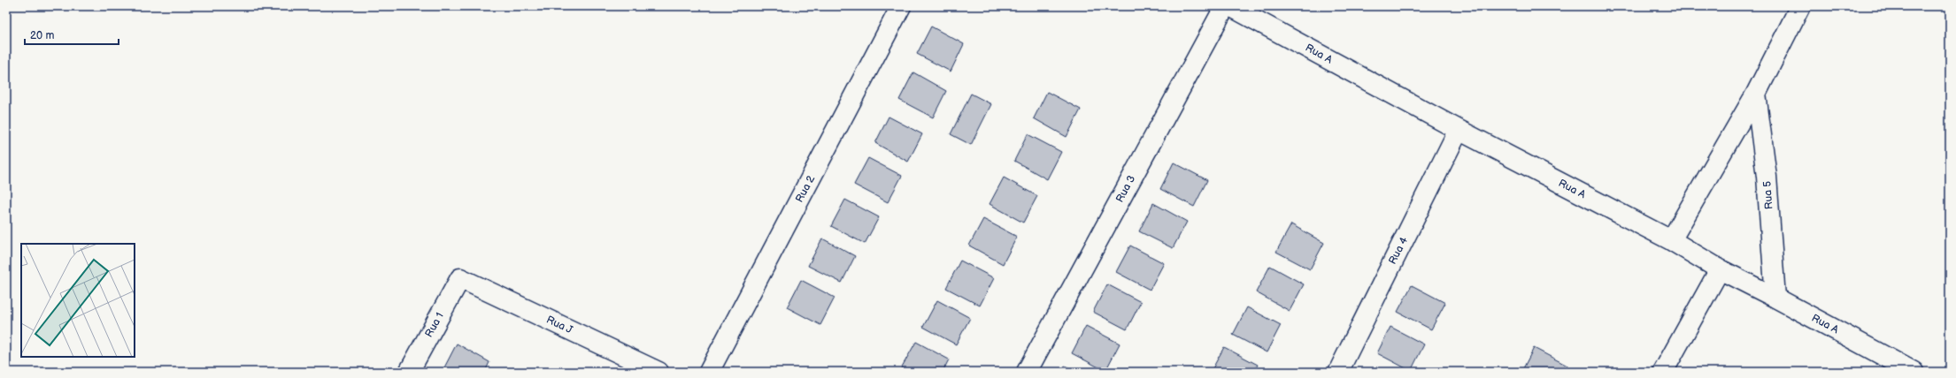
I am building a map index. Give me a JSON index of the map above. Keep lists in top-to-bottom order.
{
  "streets": {
    "street": [
      "Rua A",
      "Rua 2",
      "Rua 3",
      "Rua 5",
      "Rua 4",
      "Rua 1",
      "Rua J"
    ]
  },
  "crossings": [
    ["Rua A", "Rua 5"],
    ["Rua A", "Rua 4"],
    ["Rua 1", "Rua J"]
  ],
  "scale_bar": "20 m"
}
